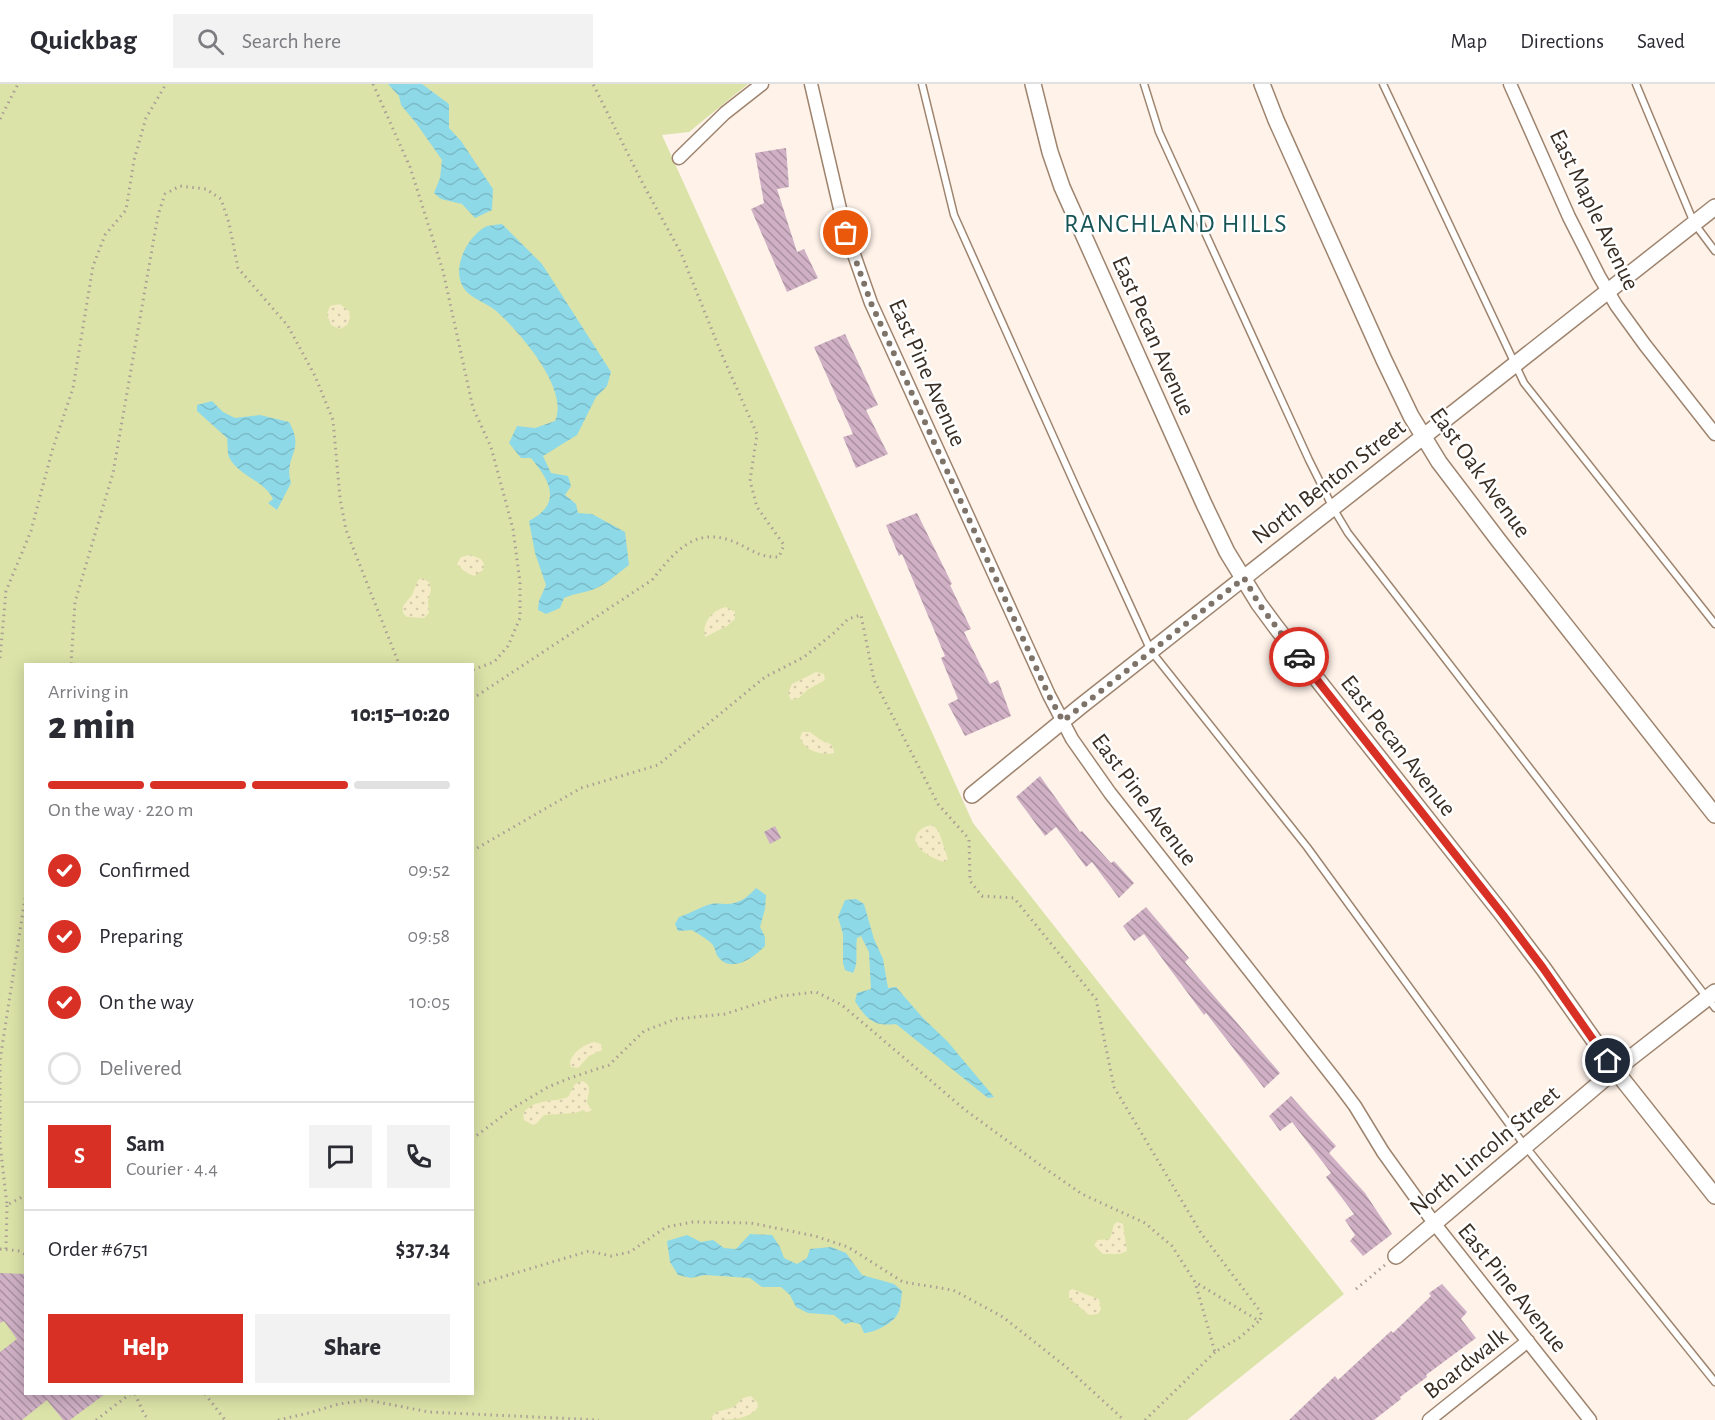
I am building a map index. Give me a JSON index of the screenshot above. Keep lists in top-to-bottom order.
{
  "streets": {
    "street": [
      "East Maple Avenue",
      "East Pecan Avenue",
      "East Pine Avenue",
      "East Oak Avenue",
      "North Benton Street",
      "North Lincoln Street",
      "Boardwalk"
    ]
  },
  "crossings": [
    ["East Maple Avenue", "North Benton Street"],
    ["East Pecan Avenue", "North Benton Street"],
    ["East Pecan Avenue", "North Lincoln Street"],
    ["East Pine Avenue", "North Benton Street"],
    ["East Pine Avenue", "North Lincoln Street"],
    ["East Pine Avenue", "Boardwalk"],
    ["East Oak Avenue", "North Benton Street"]
  ],
  "districts": ["RANCHLAND HILLS"],
  "page": {
    "header": "Quickbag",
    "search": "Search here",
    "nav": ["Map", "Directions", "Saved"],
    "heading": ["2 min", "Arriving in", "10:15–10:20"],
    "panel": [
      "Sam",
      "Courier · 4.4",
      "Order #6751",
      "$37.34"
    ],
    "bar": "On the way · 220 m",
    "list": [
      ["Confirmed", "09:52"],
      ["Preparing", "09:58"],
      ["On the way", "10:05"],
      "Delivered"
    ],
    "round": "S",
    "buttons": ["Help", "Share"]
  }
}
